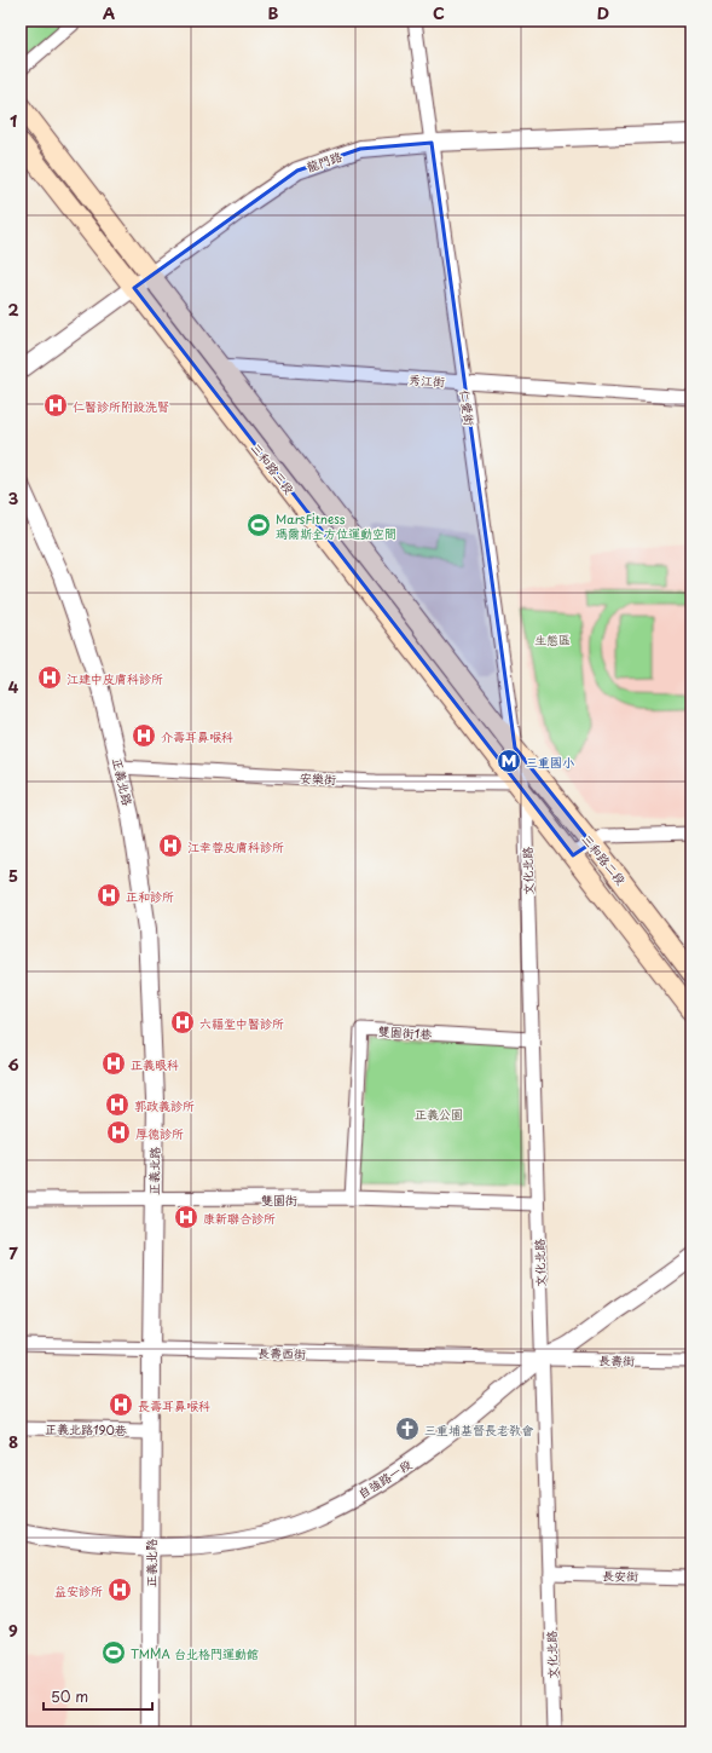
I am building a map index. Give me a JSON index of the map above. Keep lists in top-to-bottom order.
{
  "streets": {
    "main road": ["三和路三段", "三和路二段"],
    "street": [
      "龍門路",
      "秀江街",
      "仁愛街",
      "安樂街",
      "正義北路",
      "文化北路",
      "雙園街1巷",
      "雙園街",
      "長壽西街",
      "長壽街",
      "正義北路190巷",
      "自強路一段",
      "長安街"
    ]
  },
  "crossings": [
    ["龍門路", "仁愛街"],
    ["龍門路", "三和路三段"],
    ["秀江街", "仁愛街"],
    ["秀江街", "三和路三段"],
    ["仁愛街", "三和路三段"],
    ["仁愛街", "安樂街"],
    ["仁愛街", "三和路二段"],
    ["仁愛街", "文化北路"],
    ["三和路三段", "安樂街"],
    ["三和路三段", "三和路二段"],
    ["三和路三段", "文化北路"],
    ["安樂街", "正義北路"],
    ["安樂街", "三和路二段"],
    ["安樂街", "文化北路"],
    ["正義北路", "雙園街"],
    ["正義北路", "長壽西街"],
    ["正義北路", "正義北路190巷"],
    ["正義北路", "自強路一段"],
    ["三和路二段", "文化北路"],
    ["文化北路", "雙園街1巷"],
    ["文化北路", "雙園街"],
    ["文化北路", "長壽西街"],
    ["文化北路", "長壽街"],
    ["文化北路", "自強路一段"],
    ["文化北路", "長安街"],
    ["雙園街1巷", "雙園街"],
    ["長壽西街", "長壽街"],
    ["長壽西街", "自強路一段"],
    ["長壽街", "自強路一段"]
  ],
  "parks": ["生態區", "正義公園"],
  "places": {
    "hospital": [
      "仁醫診所附設洗腎",
      "江建中皮膚科診所",
      "介壽耳鼻喉科",
      "江幸蓉皮膚科診所",
      "正和診所",
      "六福堂中醫診所",
      "正義眼科",
      "郭政義診所",
      "厚德診所",
      "康新聯合診所",
      "長壽耳鼻喉科",
      "益安診所"
    ],
    "sports": ["MarsFitness 瑪爾斯全方位運動空間", "TMMA 台北格鬥運動館"],
    "metro station": ["三重國小"],
    "church": ["三重埔基督長老教會"]
  },
  "scale_bar": "50 m",
  "grid": {
    "columns": [
      "A",
      "B",
      "C",
      "D"
    ],
    "rows": [
      "1",
      "2",
      "3",
      "4",
      "5",
      "6",
      "7",
      "8",
      "9"
    ]
  }
}
